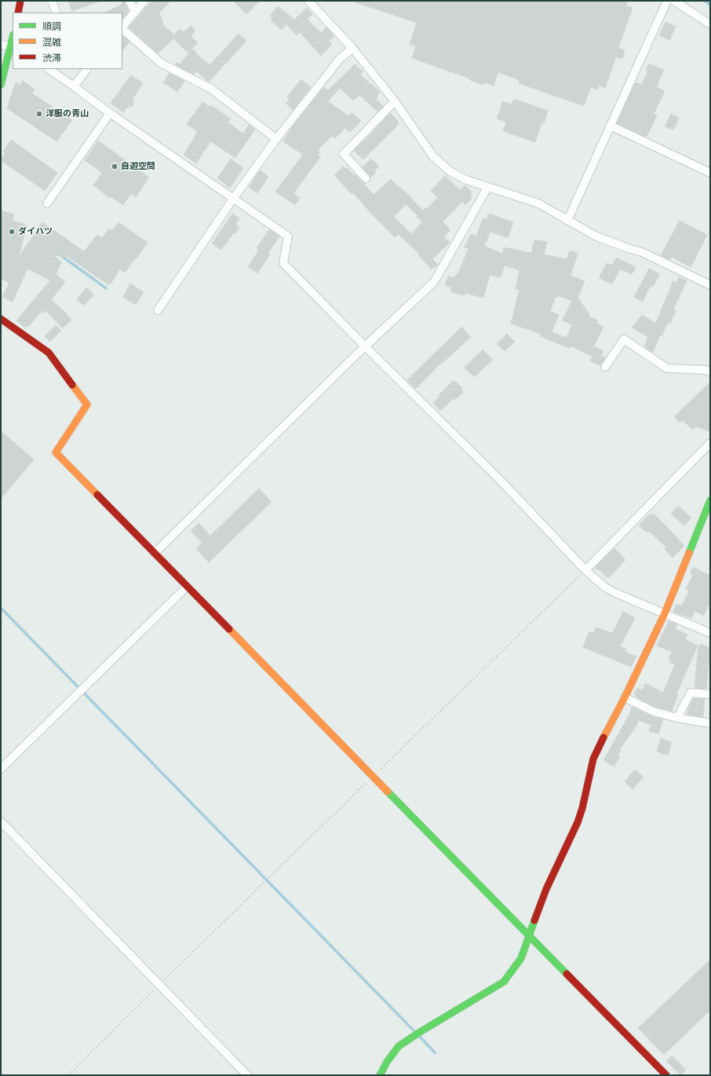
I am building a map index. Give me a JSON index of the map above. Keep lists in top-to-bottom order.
{
  "places": ["洋服の青山", "自遊空間", "ダイハツ"],
  "legend": ["順調", "混雑", "渋滞"]
}
